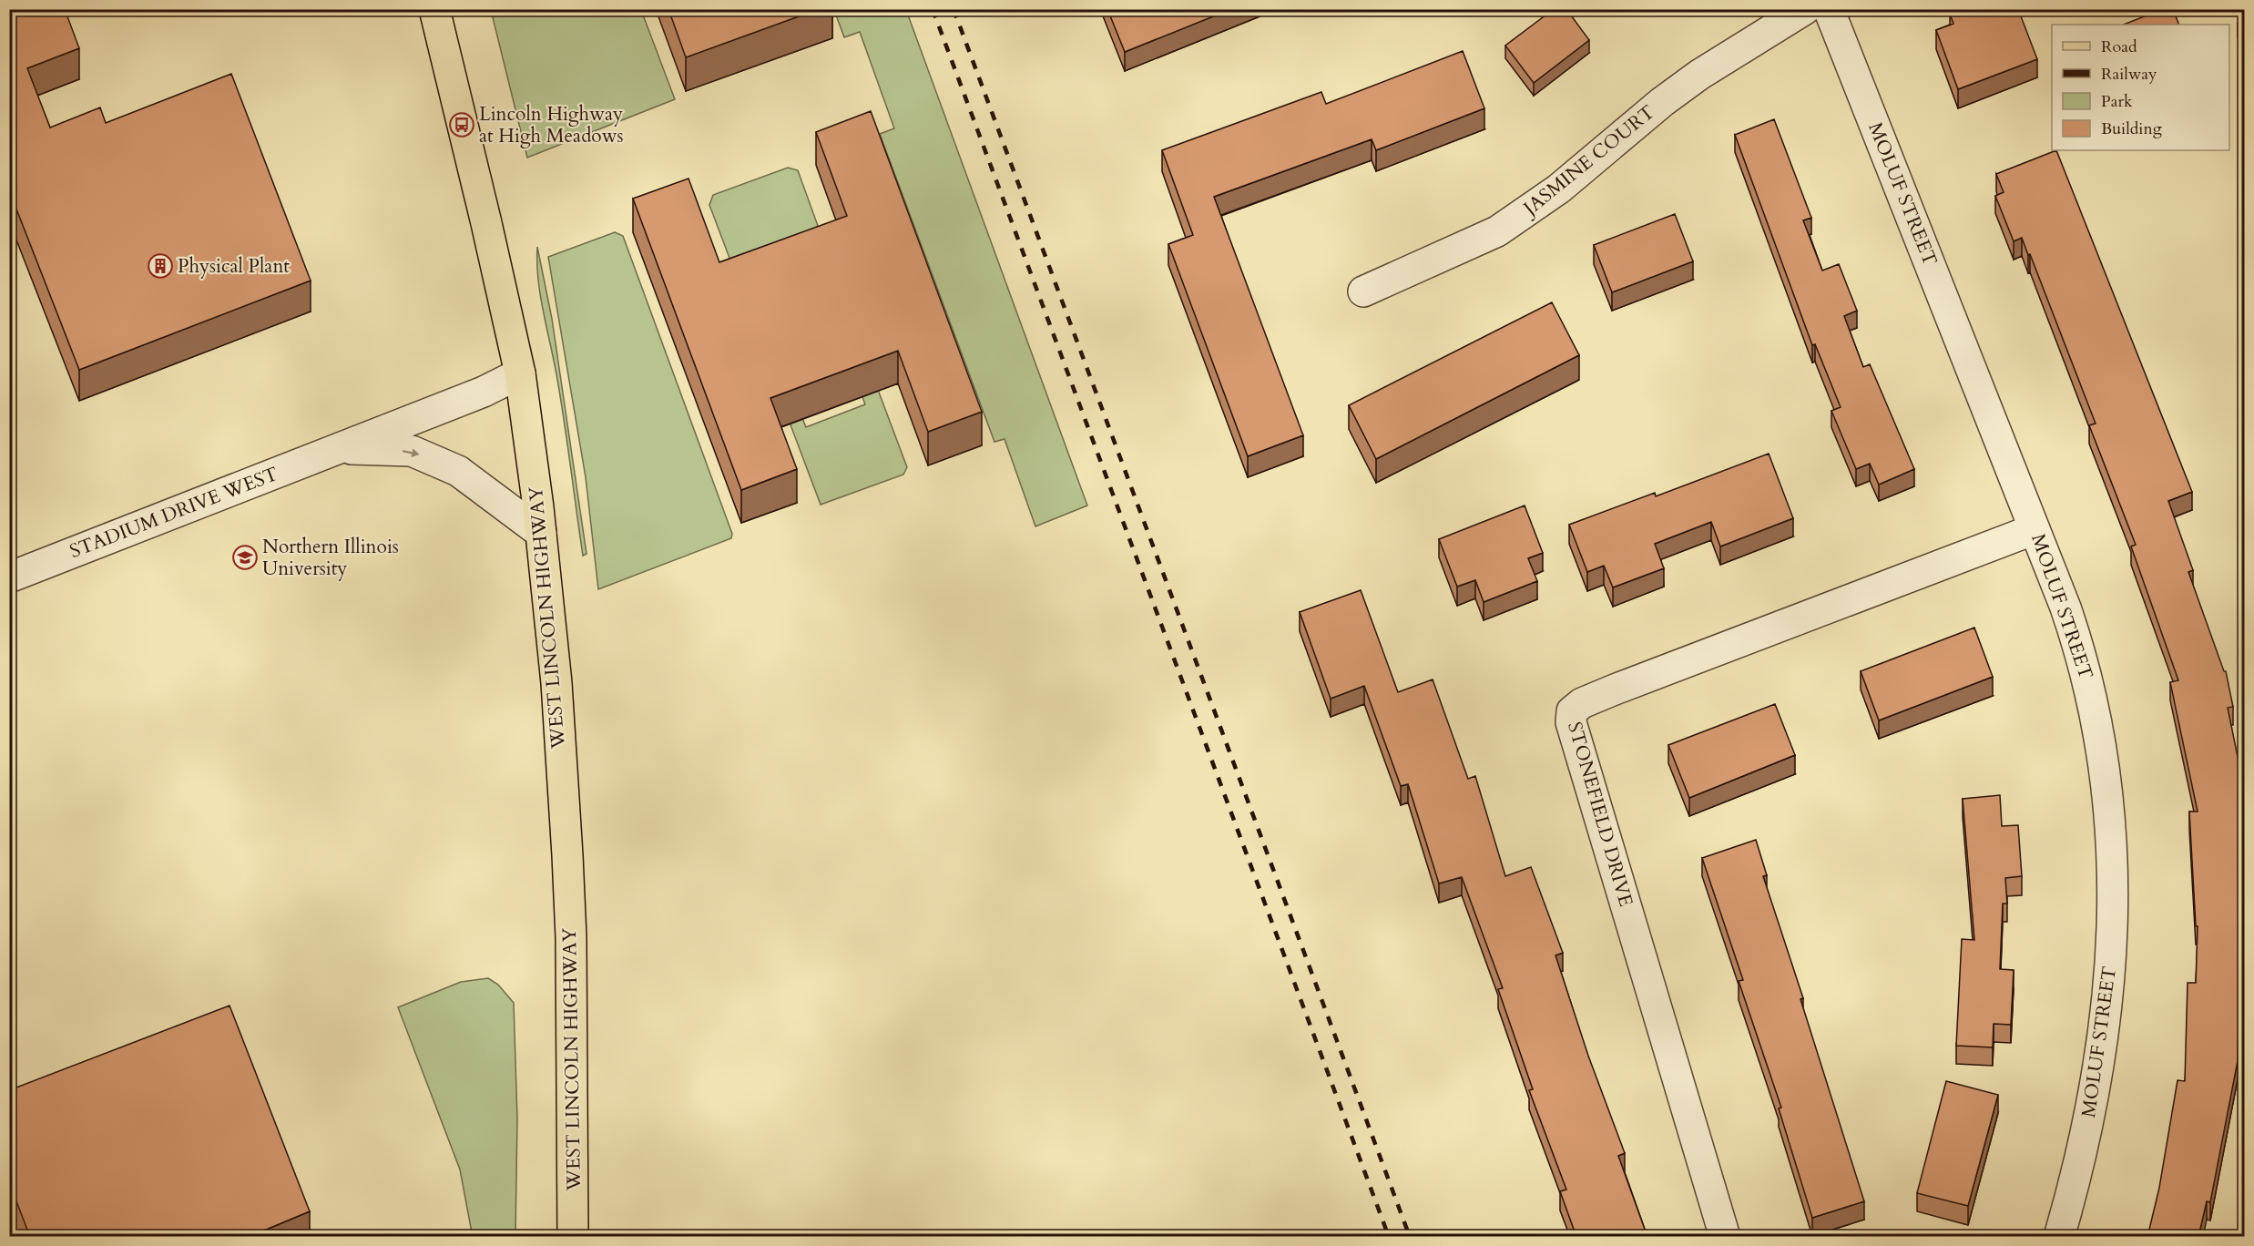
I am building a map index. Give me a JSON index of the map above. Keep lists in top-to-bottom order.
{
  "streets": {
    "main road": ["WEST LINCOLN HIGHWAY"],
    "street": [
      "JASMINE COURT",
      "MOLUF STREET",
      "STADIUM DRIVE WEST",
      "STONEFIELD DRIVE"
    ]
  },
  "crossings": [
    ["MOLUF STREET", "STONEFIELD DRIVE"],
    ["STADIUM DRIVE WEST", "WEST LINCOLN HIGHWAY"]
  ],
  "places": {
    "bus stop": ["Lincoln Highway at High Meadows"],
    "building": ["Physical Plant"],
    "school or university": ["Northern Illinois University"]
  },
  "legend": [
    "Road",
    "Railway",
    "Park",
    "Building"
  ]
}
